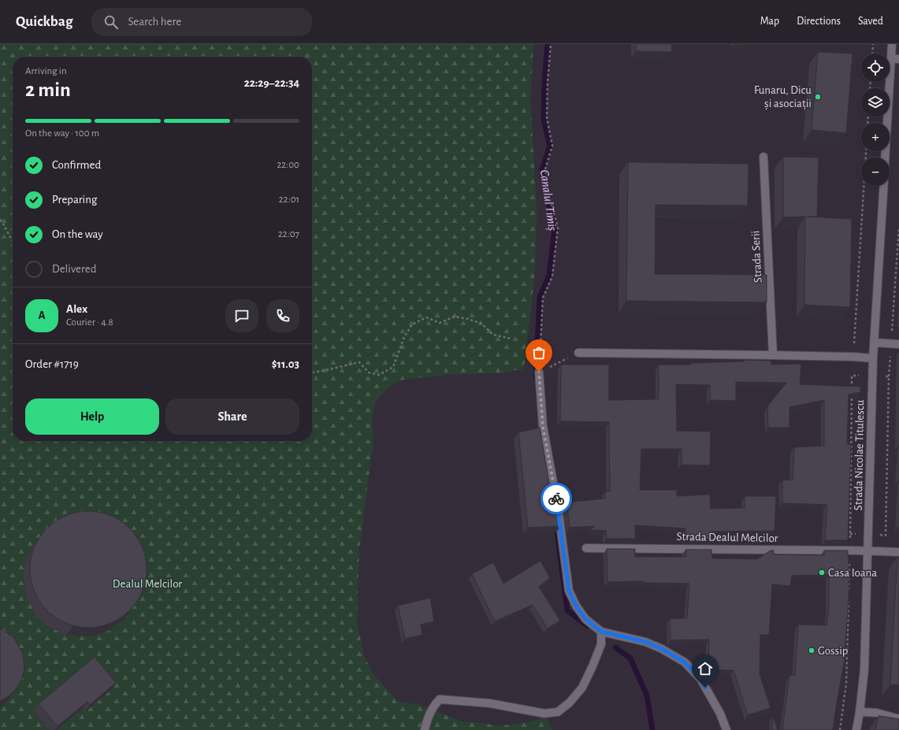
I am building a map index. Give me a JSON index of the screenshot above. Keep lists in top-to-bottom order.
{
  "streets": {
    "street": ["Strada Serii", "Strada Nicolae Titulescu", "Strada Dealul Melcilor"]
  },
  "crossings": [
    ["Strada Nicolae Titulescu", "Strada Dealul Melcilor"]
  ],
  "water": ["Canalul Timiș"],
  "parks": ["Dealul Melcilor"],
  "places": ["Funaru, Dicu și asociații", "Casa Ioana", "Gossip"],
  "page": {
    "header": "Quickbag",
    "search": "Search here",
    "nav": ["Map", "Directions", "Saved"],
    "map_buttons": ["+", "−"],
    "heading": ["2 min", "Arriving in", "22:29–22:34"],
    "panel": [
      "Alex",
      "Courier · 4.8",
      "Order #1719",
      "$11.03"
    ],
    "bar": "On the way · 100 m",
    "list": [
      ["Confirmed", "22:00"],
      ["Preparing", "22:01"],
      ["On the way", "22:07"],
      "Delivered"
    ],
    "round": "A",
    "buttons": ["Help", "Share"]
  }
}
